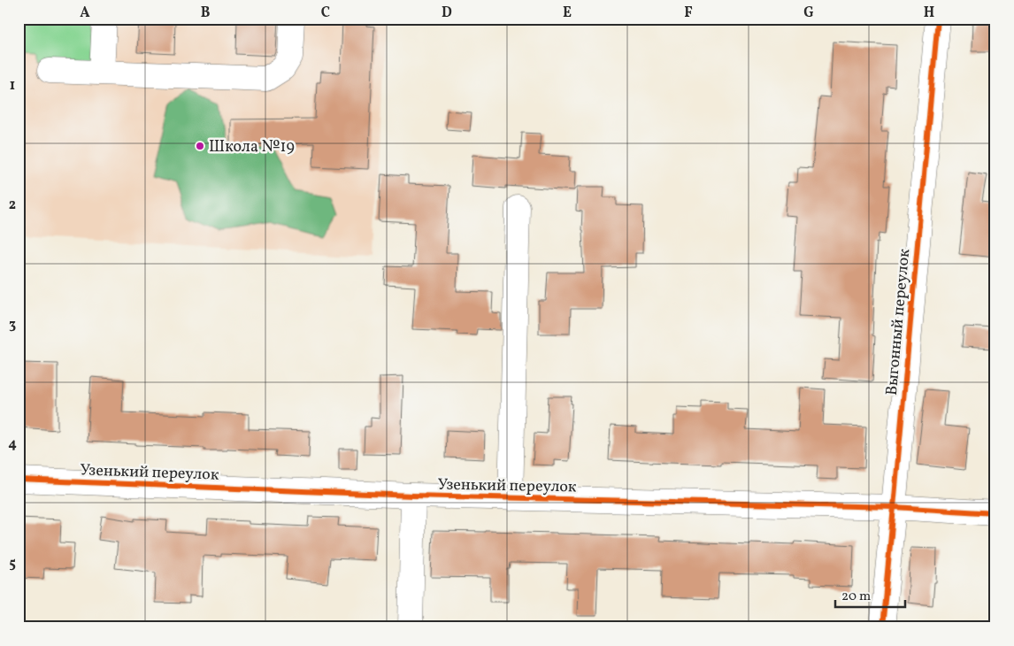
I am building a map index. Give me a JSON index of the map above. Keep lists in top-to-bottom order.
{
  "streets": {
    "street": ["Выгонный переулок", "Узенький переулок"]
  },
  "crossings": [
    ["Выгонный переулок", "Узенький переулок"]
  ],
  "places": ["Школа №19"],
  "scale_bar": "20 m",
  "grid": {
    "columns": [
      "A",
      "B",
      "C",
      "D",
      "E",
      "F",
      "G",
      "H"
    ],
    "rows": [
      "1",
      "2",
      "3",
      "4",
      "5"
    ]
  }
}
